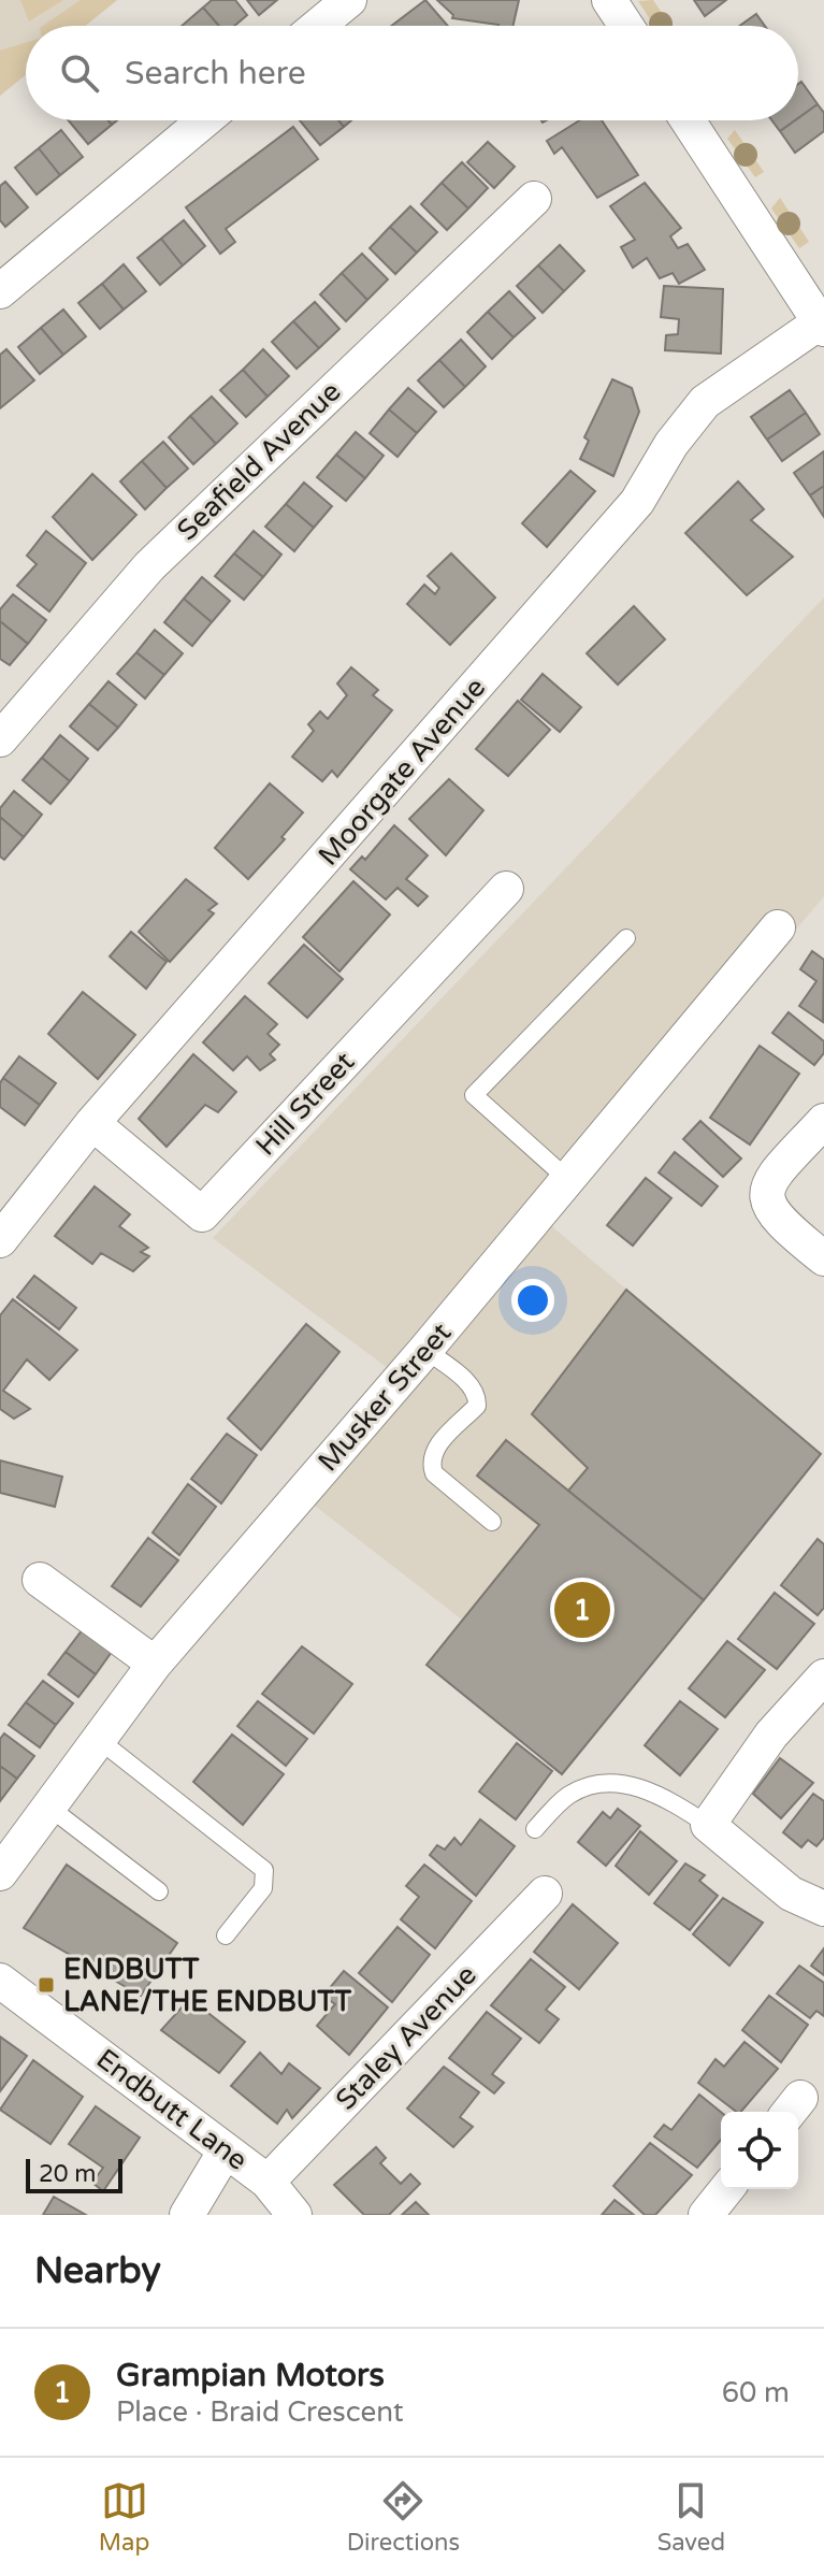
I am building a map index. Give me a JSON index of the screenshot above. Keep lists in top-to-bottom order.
{
  "streets": {
    "street": [
      "Seafield Avenue",
      "Moorgate Avenue",
      "Hill Street",
      "Musker Street",
      "Staley Avenue",
      "Endbutt Lane"
    ]
  },
  "crossings": [
    ["Moorgate Avenue", "Hill Street"],
    ["Staley Avenue", "Endbutt Lane"]
  ],
  "places": {
    "transit": ["ENDBUTT LANE/THE ENDBUTT"]
  },
  "scale_bar": "20 m",
  "page": {
    "search": "Search here",
    "pins": "1",
    "scale": "20 m",
    "heading": "Nearby",
    "list": [
      {
        "mark": "1",
        "name": "Grampian Motors",
        "note": "Place · Braid Crescent",
        "value": "60 m"
      }
    ],
    "nav": ["Map", "Directions", "Saved"]
  }
}
